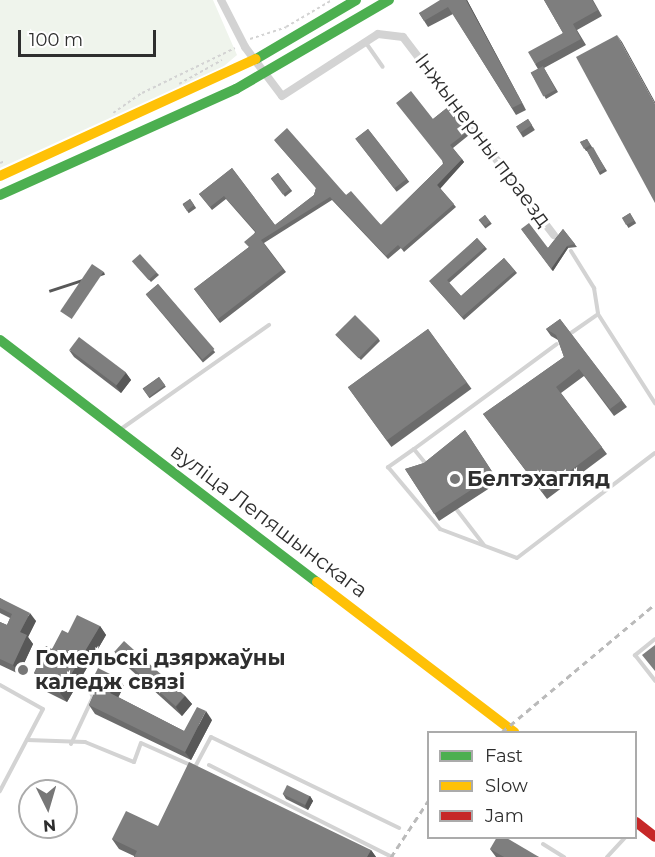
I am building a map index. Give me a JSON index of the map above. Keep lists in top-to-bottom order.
{
  "streets": {
    "main road": ["вуліца Лепяшынскага"],
    "street": ["Інжынерны праезд"]
  },
  "places": ["Белтэхагляд", "Гомельскі дзяржаўны каледж связі"],
  "legend": ["Fast", "Slow", "Jam"],
  "scale_bar": "100 m",
  "north": "bottom"
}
